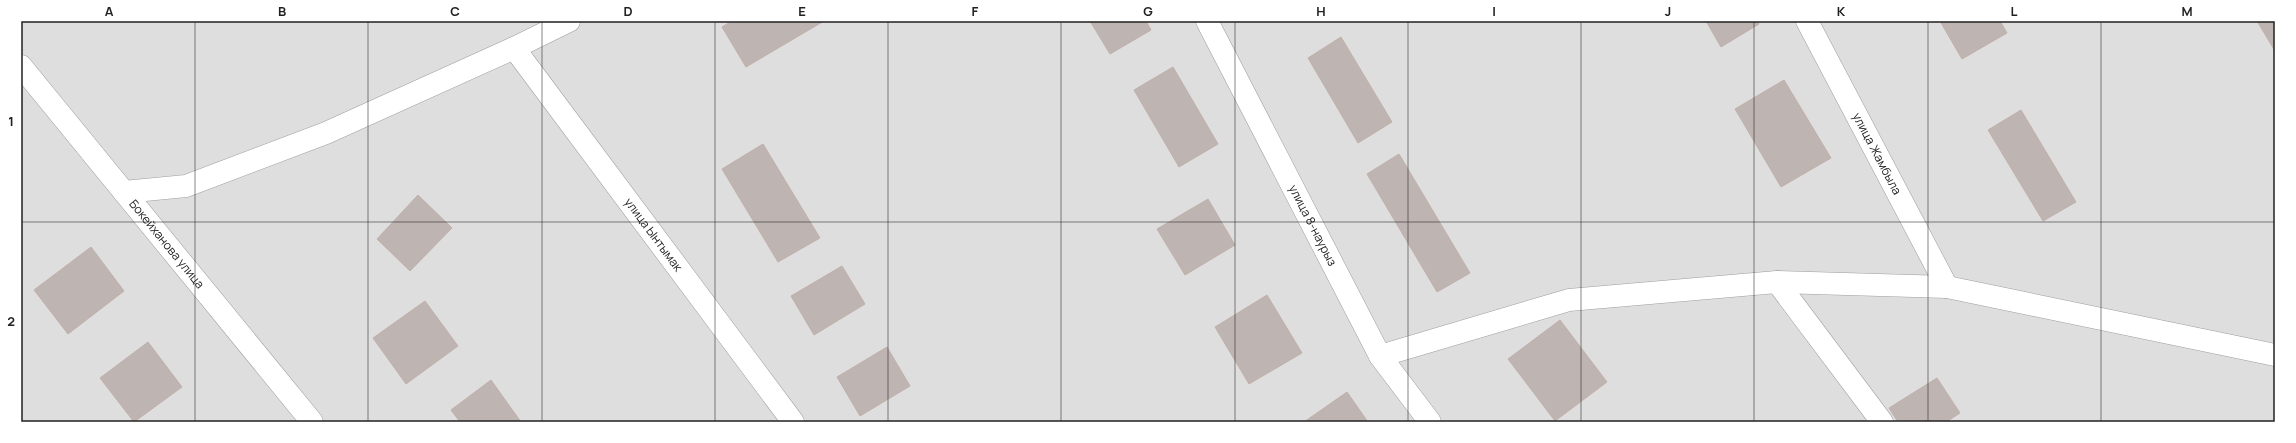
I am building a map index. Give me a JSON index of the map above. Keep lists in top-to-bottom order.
{
  "streets": {
    "street": [
      "улица Жамбыла",
      "улица 8-наурыз",
      "улица Ынтымак",
      "Бокейханова улица"
    ]
  },
  "grid": {
    "columns": [
      "A",
      "B",
      "C",
      "D",
      "E",
      "F",
      "G",
      "H",
      "I",
      "J",
      "K",
      "L",
      "M"
    ],
    "rows": ["1", "2"]
  }
}
